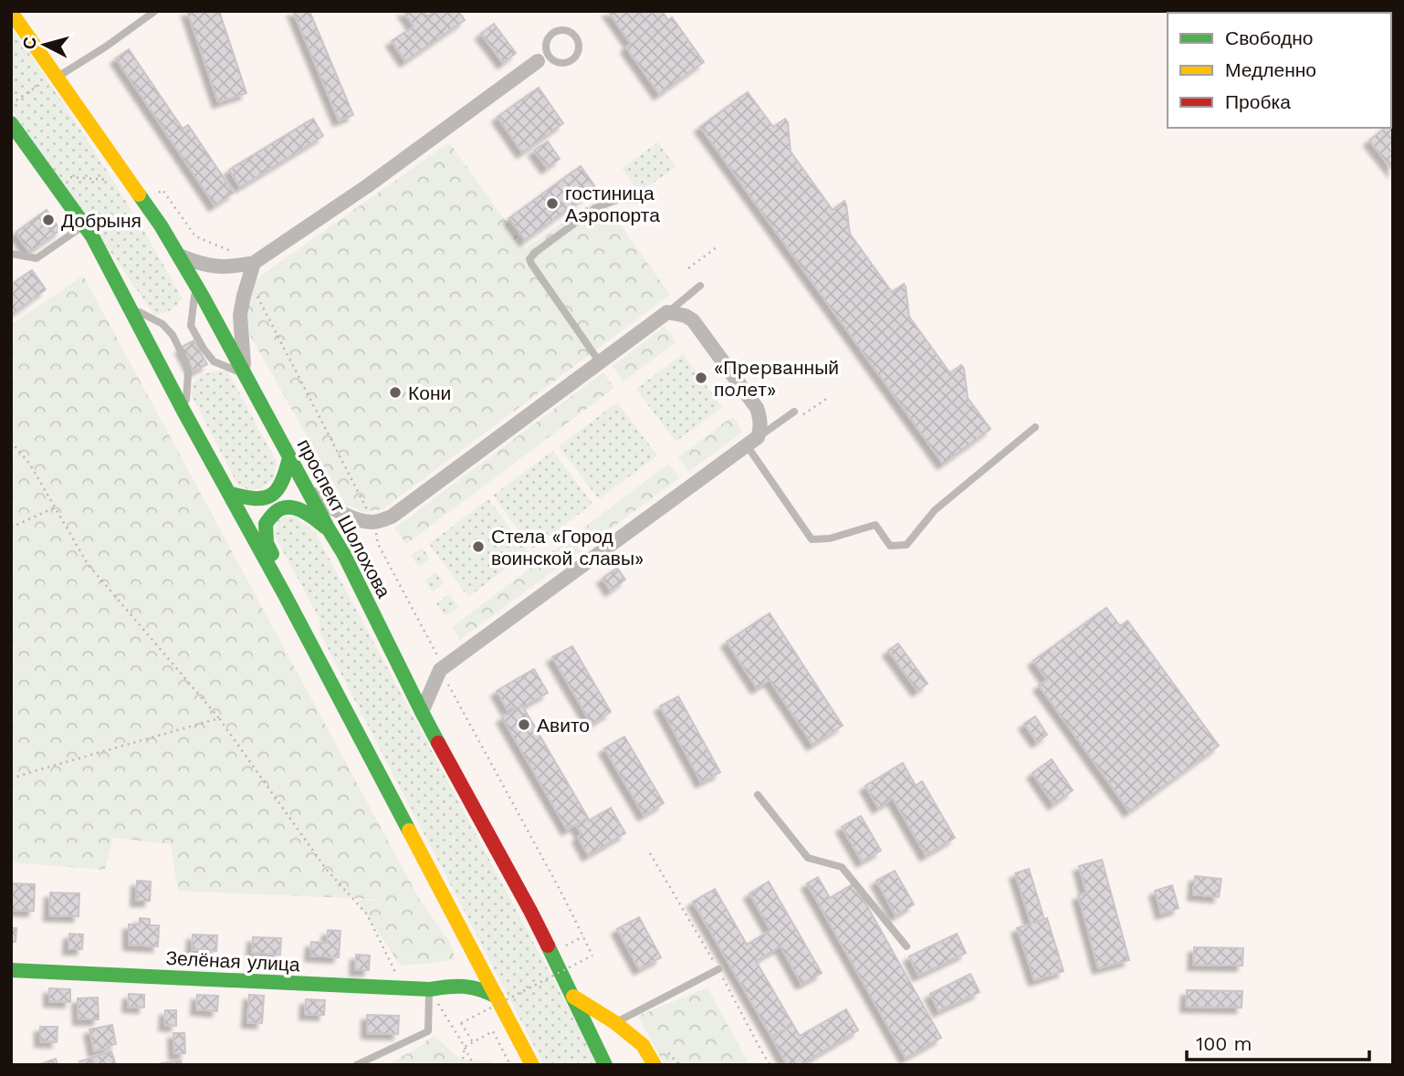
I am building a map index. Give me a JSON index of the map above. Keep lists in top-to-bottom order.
{
  "streets": {
    "main road": ["проспект Шолохова", "Зелёная улица"]
  },
  "places": [
    "гостиница Аэропорта",
    "Добрыня",
    "«Пpepвaнный пoлeт»",
    "Кони",
    "Стела «Город воинской славы»",
    "Авито"
  ],
  "legend": ["Свободно", "Медленно", "Пробка"],
  "scale_bar": "100 m",
  "north": "left"
}
